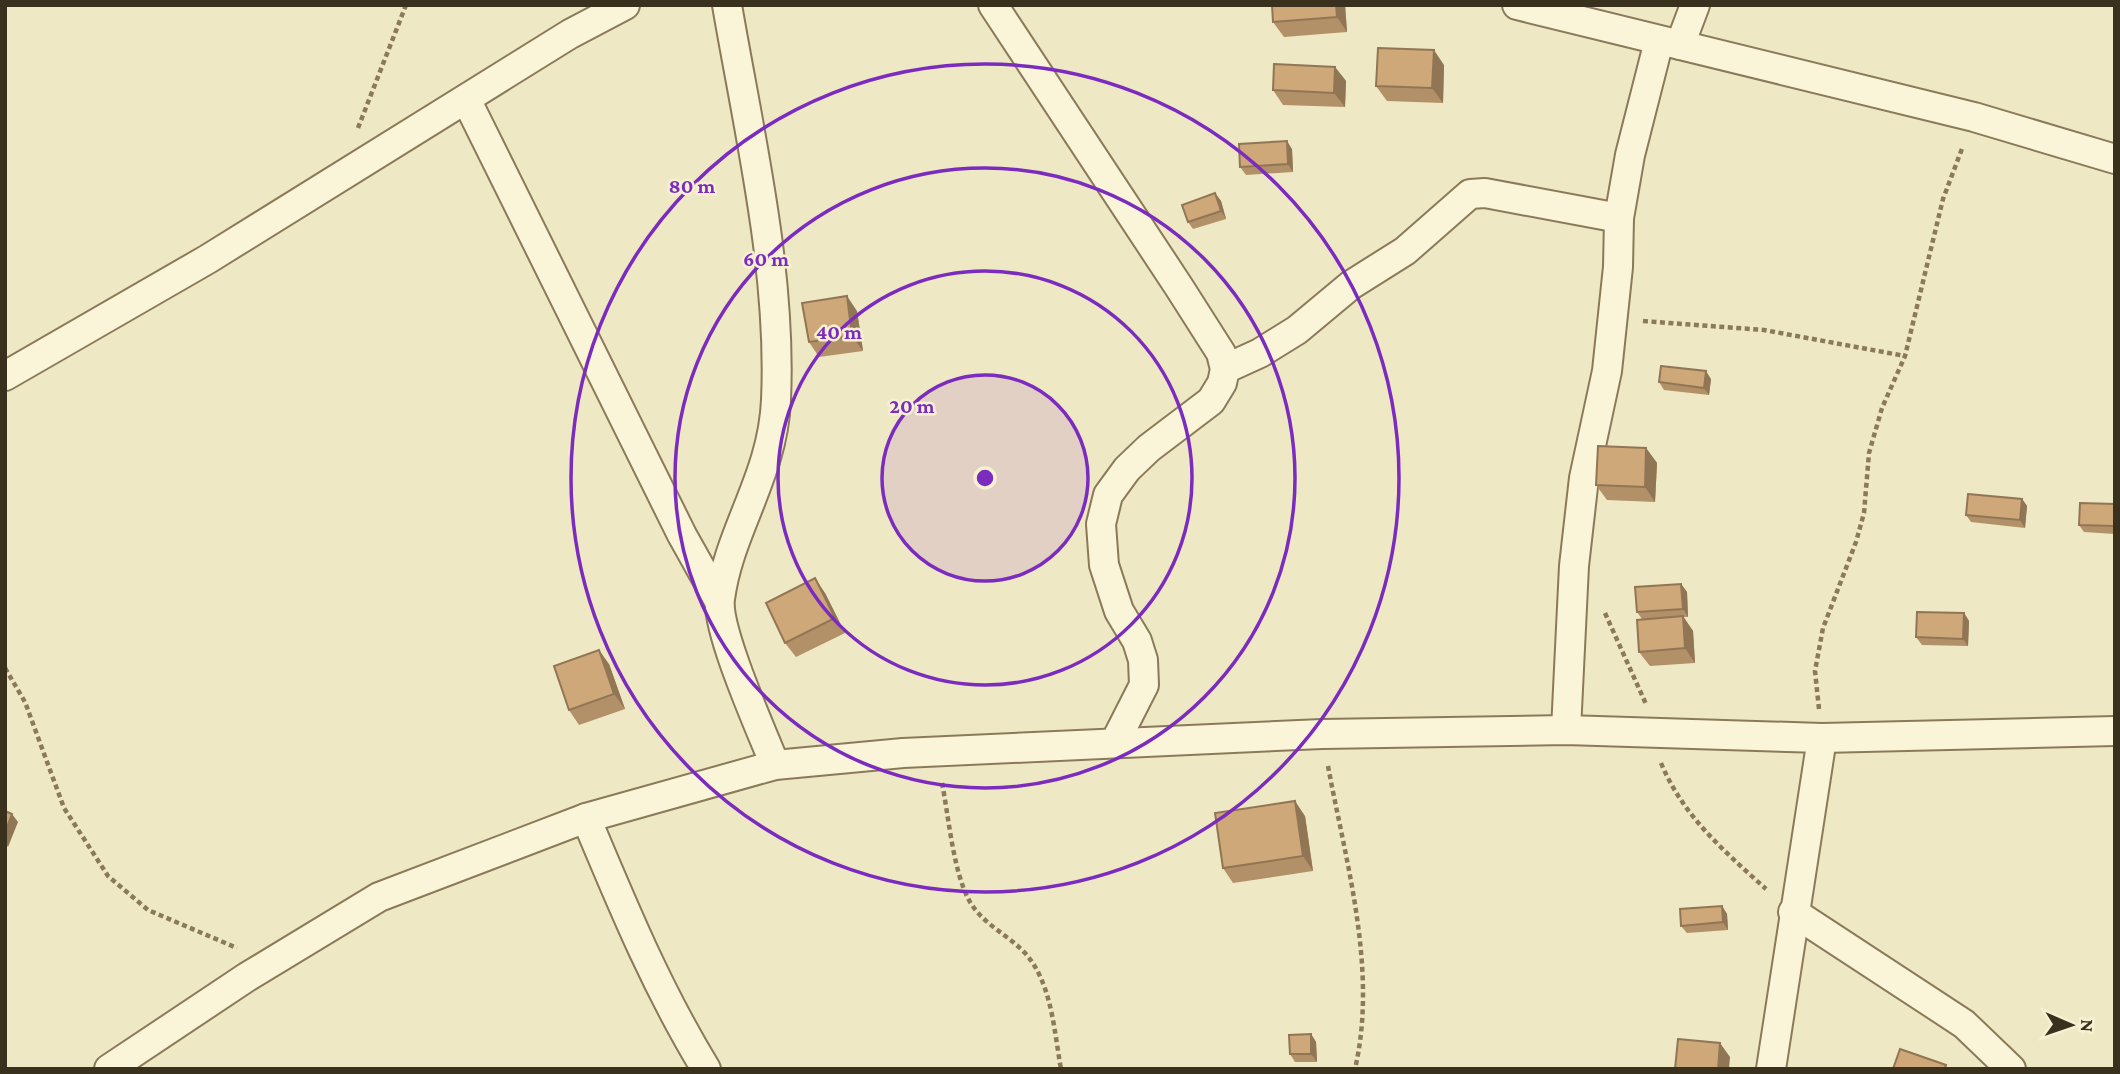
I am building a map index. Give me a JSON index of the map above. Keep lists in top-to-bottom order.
{
  "north": "right",
  "rings": [
    "80 m",
    "60 m",
    "40 m",
    "20 m"
  ]
}
